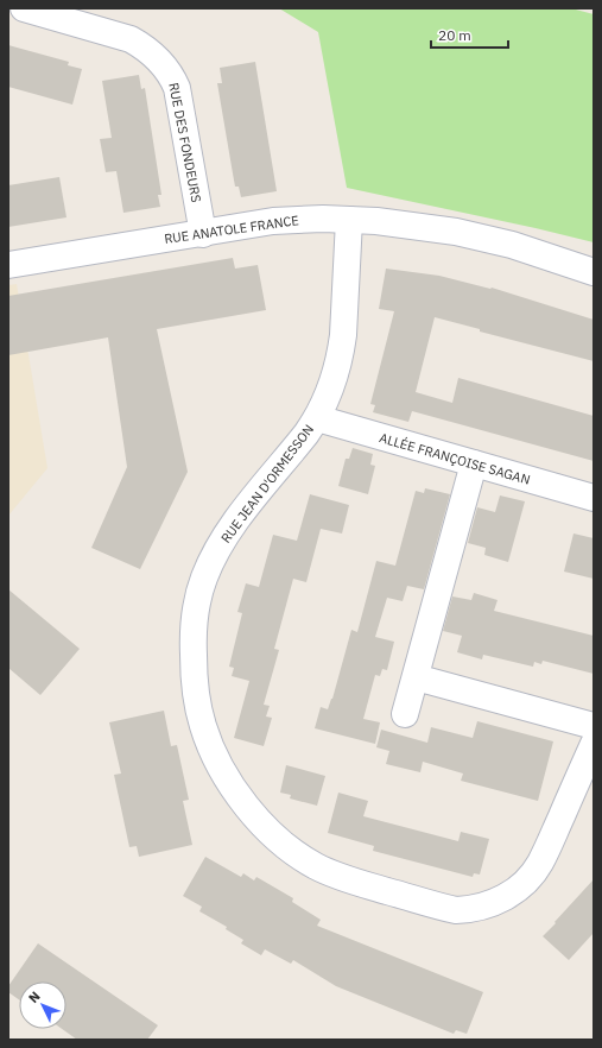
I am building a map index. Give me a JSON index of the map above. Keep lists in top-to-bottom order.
{
  "streets": {
    "street": [
      "RUE DES FONDEURS",
      "RUE ANATOLE FRANCE",
      "ALLÉE FRANÇOISE SAGAN",
      "RUE JEAN D'ORMESSON"
    ]
  },
  "crossings": [
    ["RUE DES FONDEURS", "RUE ANATOLE FRANCE"],
    ["RUE ANATOLE FRANCE", "RUE JEAN D'ORMESSON"],
    ["ALLÉE FRANÇOISE SAGAN", "RUE JEAN D'ORMESSON"]
  ],
  "scale_bar": "20 m",
  "north": "top left"
}
